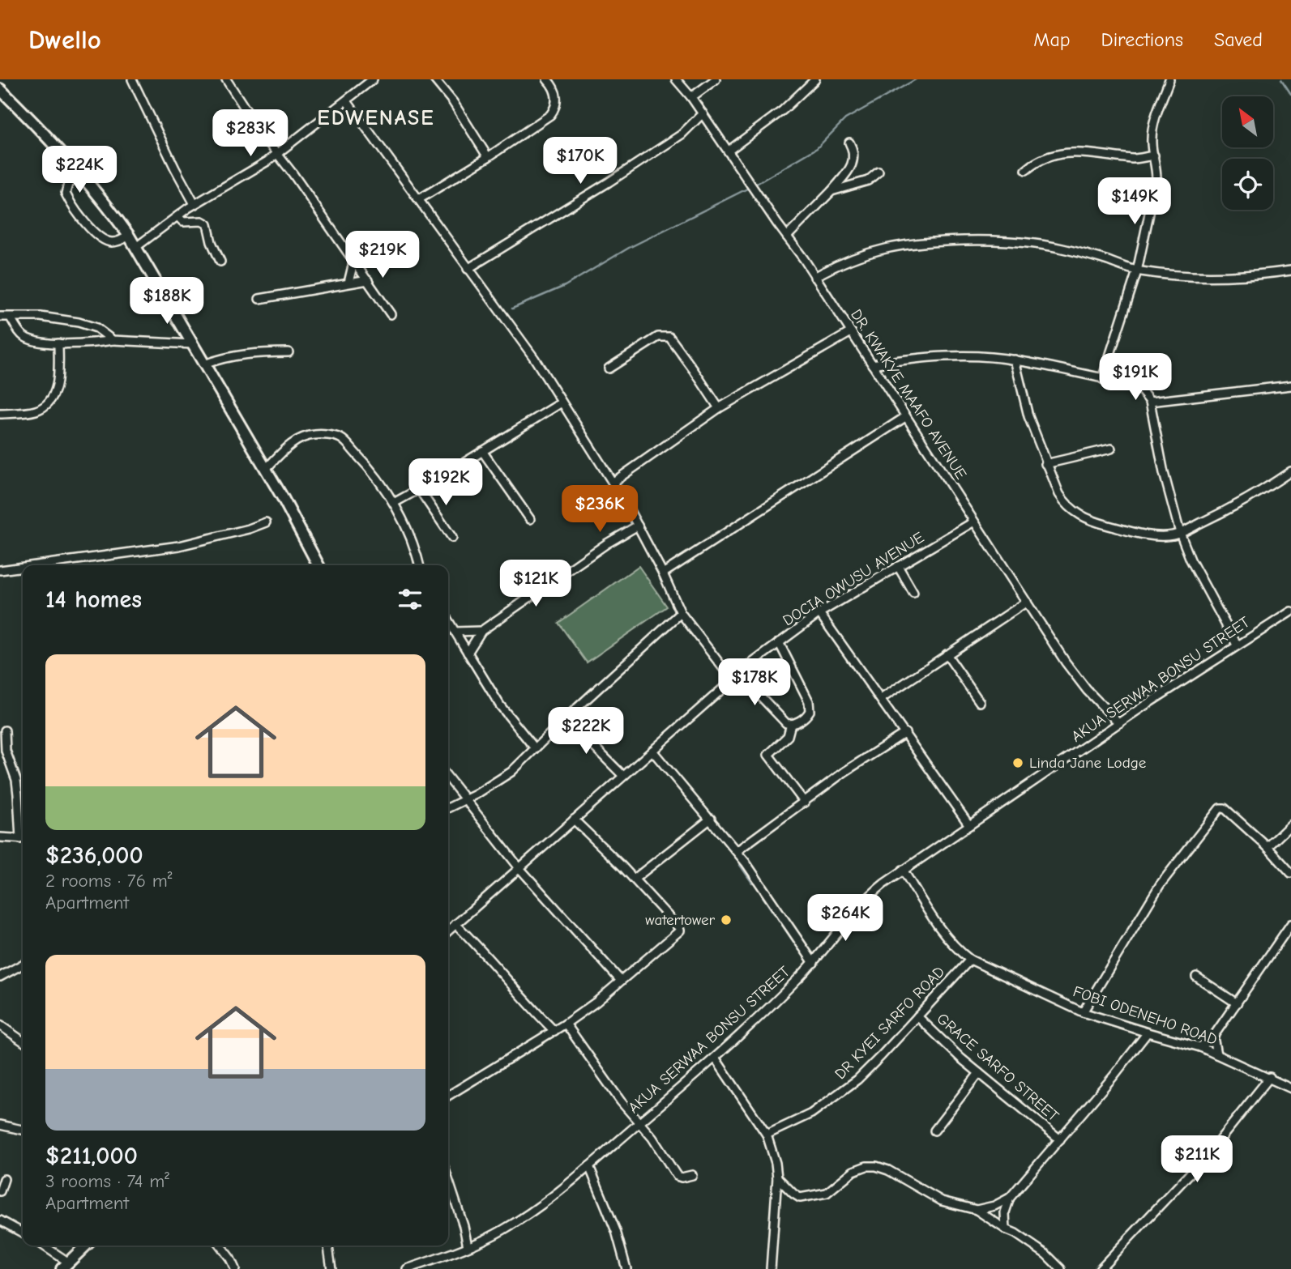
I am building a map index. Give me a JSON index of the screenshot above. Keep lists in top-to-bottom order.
{
  "streets": {
    "street": [
      "DR. KWAKYE MAAFO AVENUE",
      "DOCIA OWUSU AVENUE",
      "AKUA SERWAA BONSU STREET",
      "FOBI ODENEHO ROAD",
      "DR KYEI SARFO ROAD",
      "GRACE SARFO STREET"
    ]
  },
  "crossings": [
    ["DR. KWAKYE MAAFO AVENUE", "DOCIA OWUSU AVENUE"],
    ["DR. KWAKYE MAAFO AVENUE", "AKUA SERWAA BONSU STREET"],
    ["AKUA SERWAA BONSU STREET", "FOBI ODENEHO ROAD"],
    ["FOBI ODENEHO ROAD", "DR KYEI SARFO ROAD"],
    ["DR KYEI SARFO ROAD", "GRACE SARFO STREET"]
  ],
  "districts": ["EDWENASE"],
  "places": ["Linda Jane Lodge", "watertower"],
  "north": "top left",
  "page": {
    "header": "Dwello",
    "nav": ["Map", "Directions", "Saved"],
    "price": [
      "$283K",
      "$170K",
      "$224K",
      "$149K",
      "$219K",
      "$188K",
      "$191K",
      "$192K",
      "$236K",
      "$121K",
      "$178K",
      "$222K",
      "$264K",
      "$211K"
    ],
    "heading": "14 homes",
    "list": [
      {
        "name": "$236,000",
        "note": "2 rooms · 76 m² · Apartment"
      },
      {
        "name": "$211,000",
        "note": "3 rooms · 74 m² · Apartment"
      }
    ]
  }
}
